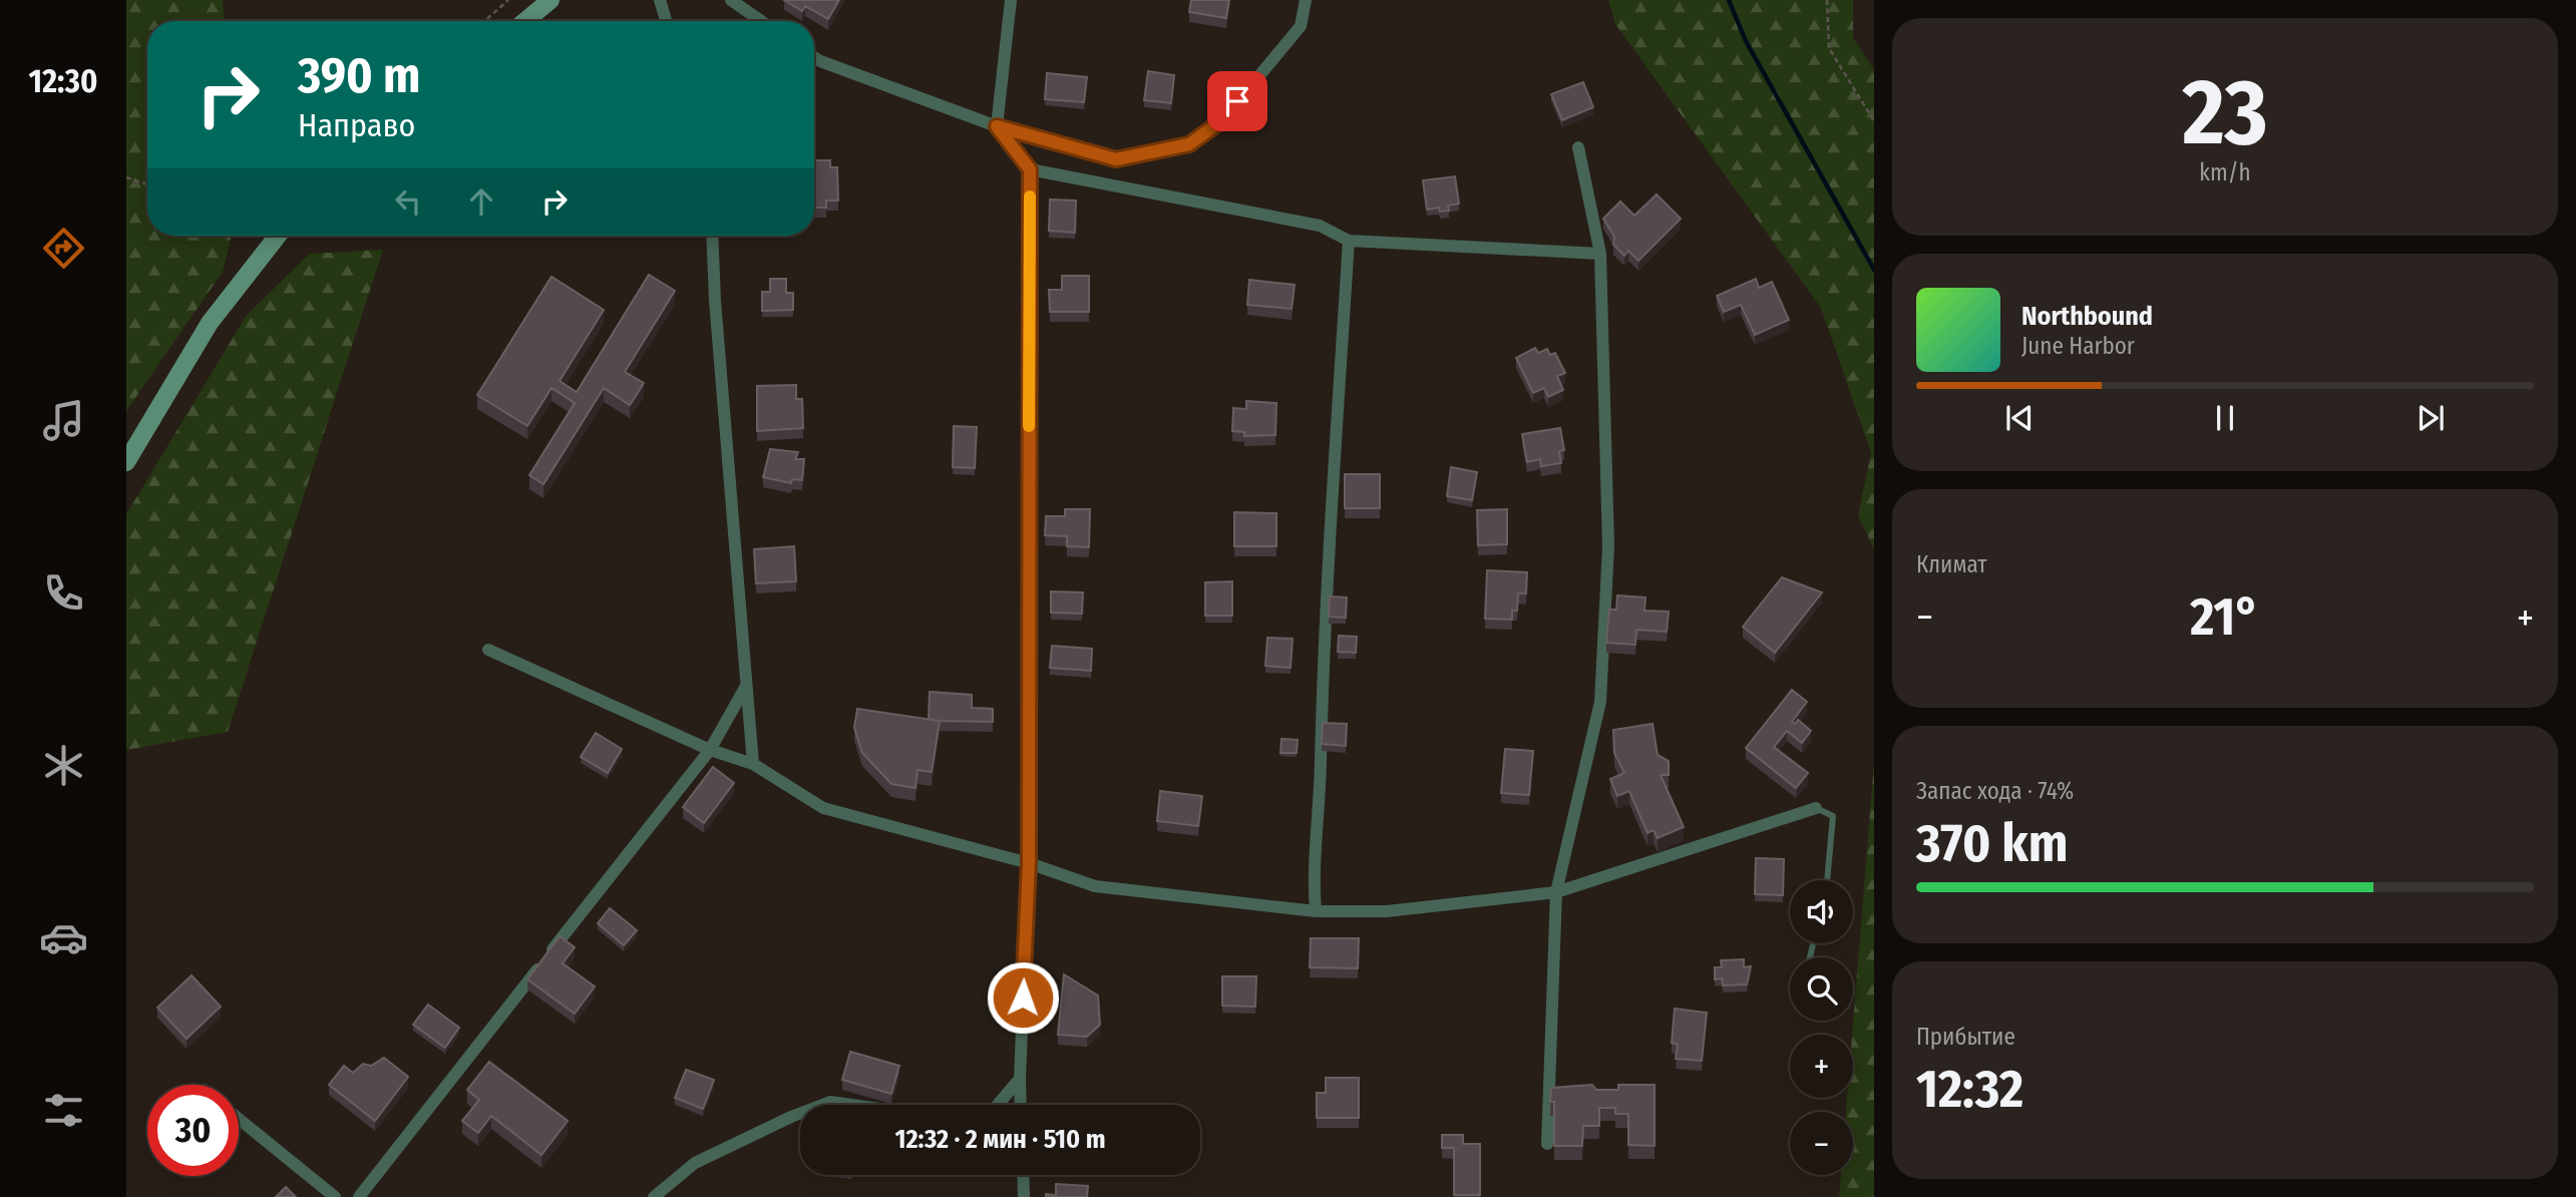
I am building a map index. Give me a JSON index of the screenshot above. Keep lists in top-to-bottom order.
{
  "page": {
    "tabs": "12:30",
    "tile": [
      ["23", "km/h"],
      "Климат",
      ["Запас хода · 74%", "370 km"],
      ["Прибытие", "12:32"]
    ],
    "turn": ["390 m", "Направо"],
    "song": ["Northbound", "June Harbor"],
    "heat": ["−", "21°", "+"],
    "map_buttons": ["+", "−"],
    "limit": "30",
    "trip": "12:32 · 2 мин · 510 m"
  }
}
